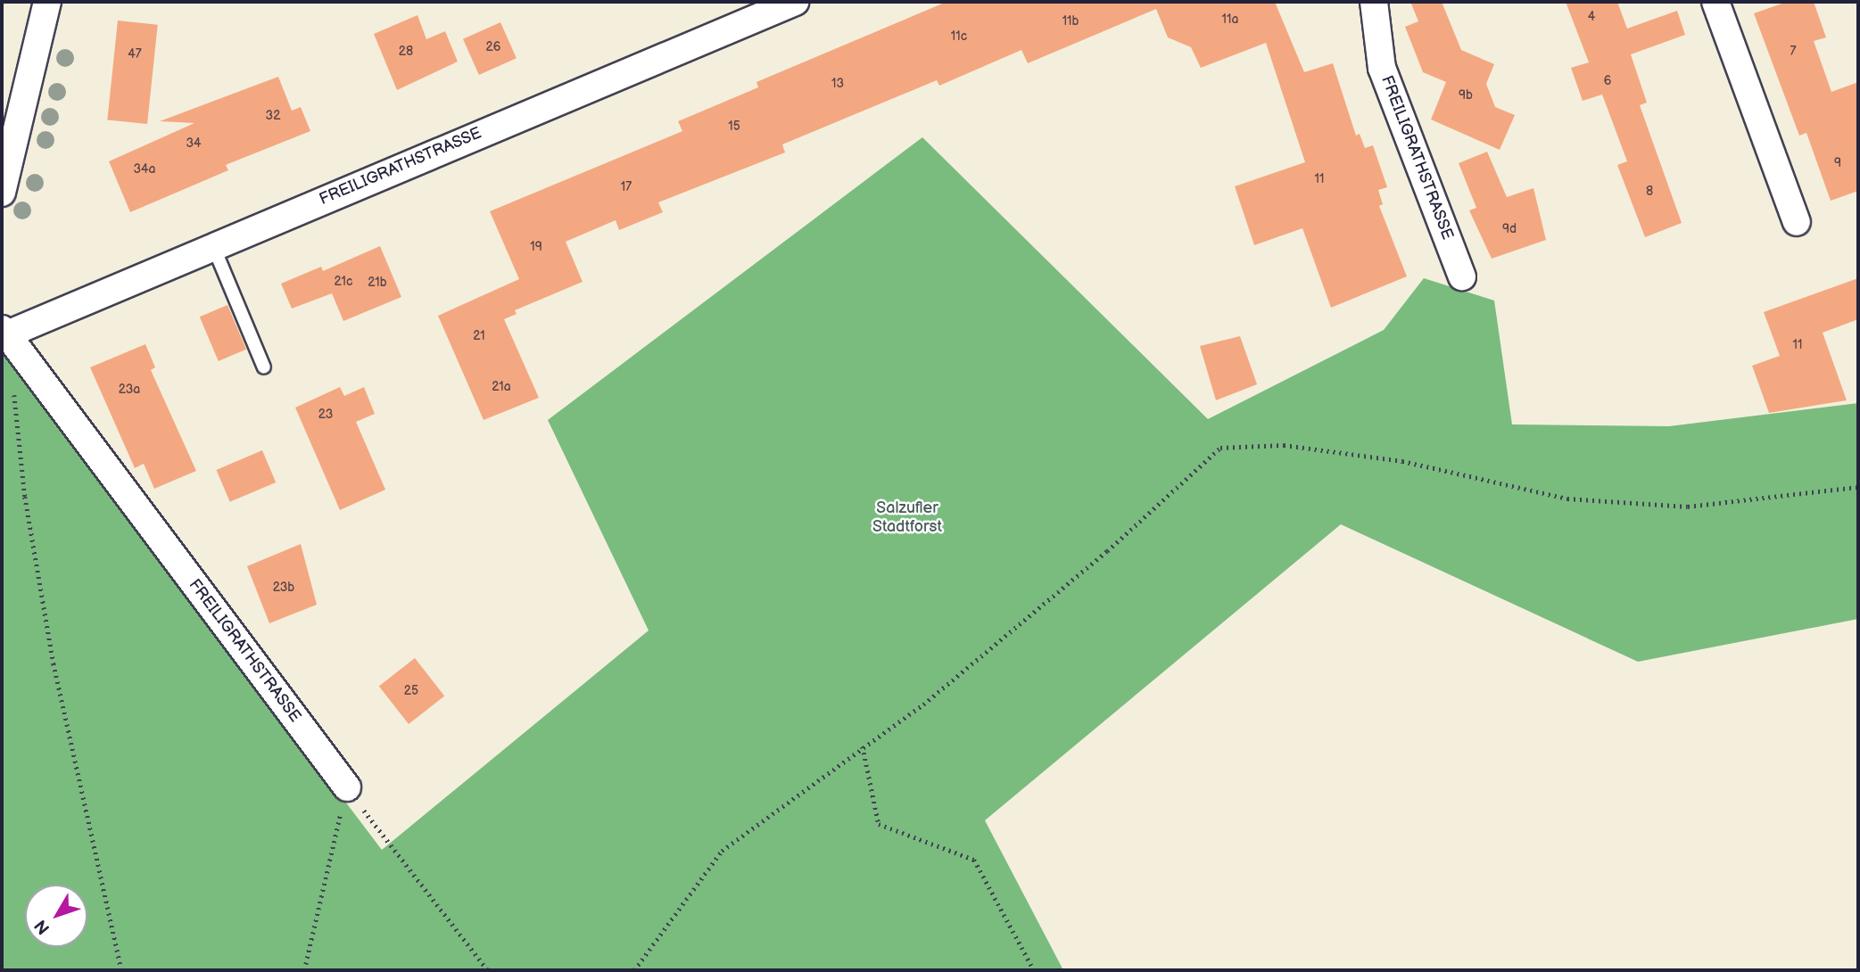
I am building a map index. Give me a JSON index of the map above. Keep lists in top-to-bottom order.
{
  "streets": {
    "street": ["FREILIGRATHSTRASSE"]
  },
  "parks": ["Salzufler Stadtforst"],
  "house_numbers": [
    "4",
    "11a",
    "11b",
    "11c",
    "26",
    "28",
    "7",
    "47",
    "6",
    "13",
    "9b",
    "32",
    "15",
    "34",
    "9",
    "34a",
    "11",
    "17",
    "8",
    "9d",
    "19",
    "21c",
    "21b",
    "21",
    "11",
    "21a",
    "23a",
    "23",
    "23b",
    "25"
  ],
  "north": "bottom left"
}
